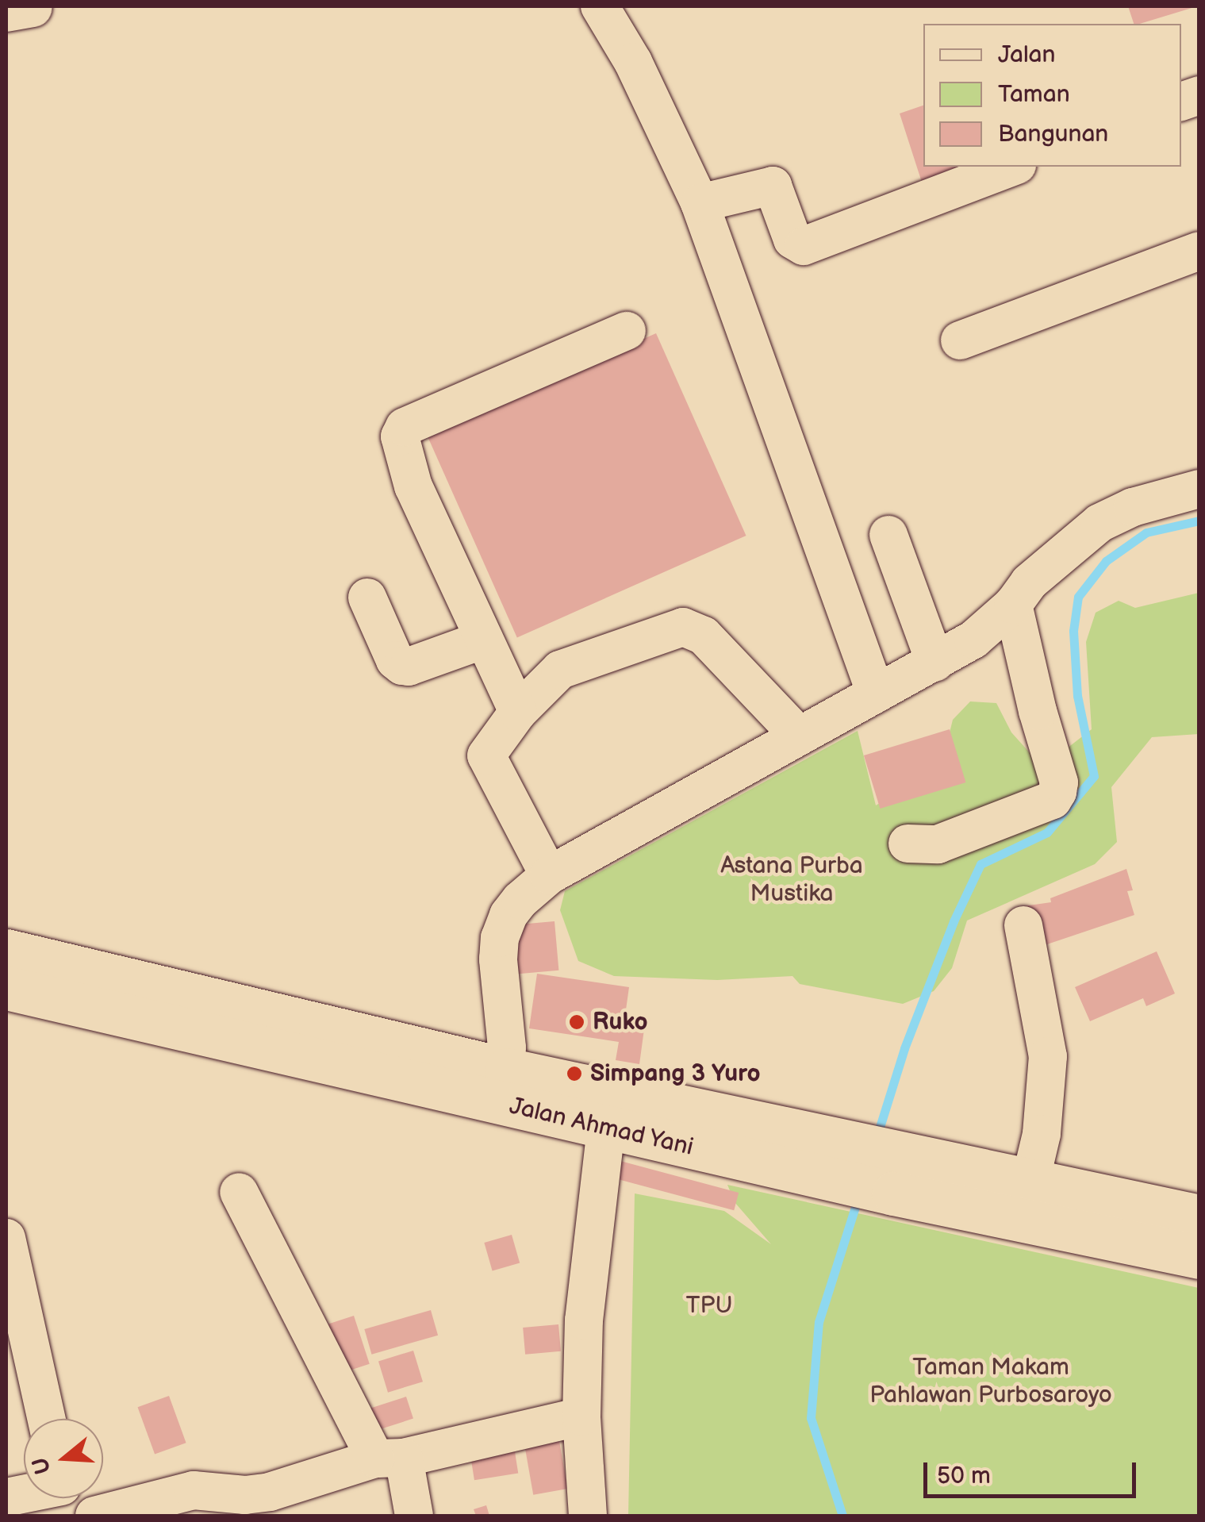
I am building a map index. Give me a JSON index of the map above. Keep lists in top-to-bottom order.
{
  "streets": {
    "main road": ["Jalan Ahmad Yani"]
  },
  "parks": ["Astana Purba Mustika", "TPU", "Taman Makam Pahlawan Purbosaroyo"],
  "places": ["Ruko", "Simpang 3 Yuro"],
  "legend": ["Jalan", "Taman", "Bangunan"],
  "scale_bar": "50 m",
  "north": "left"
}
